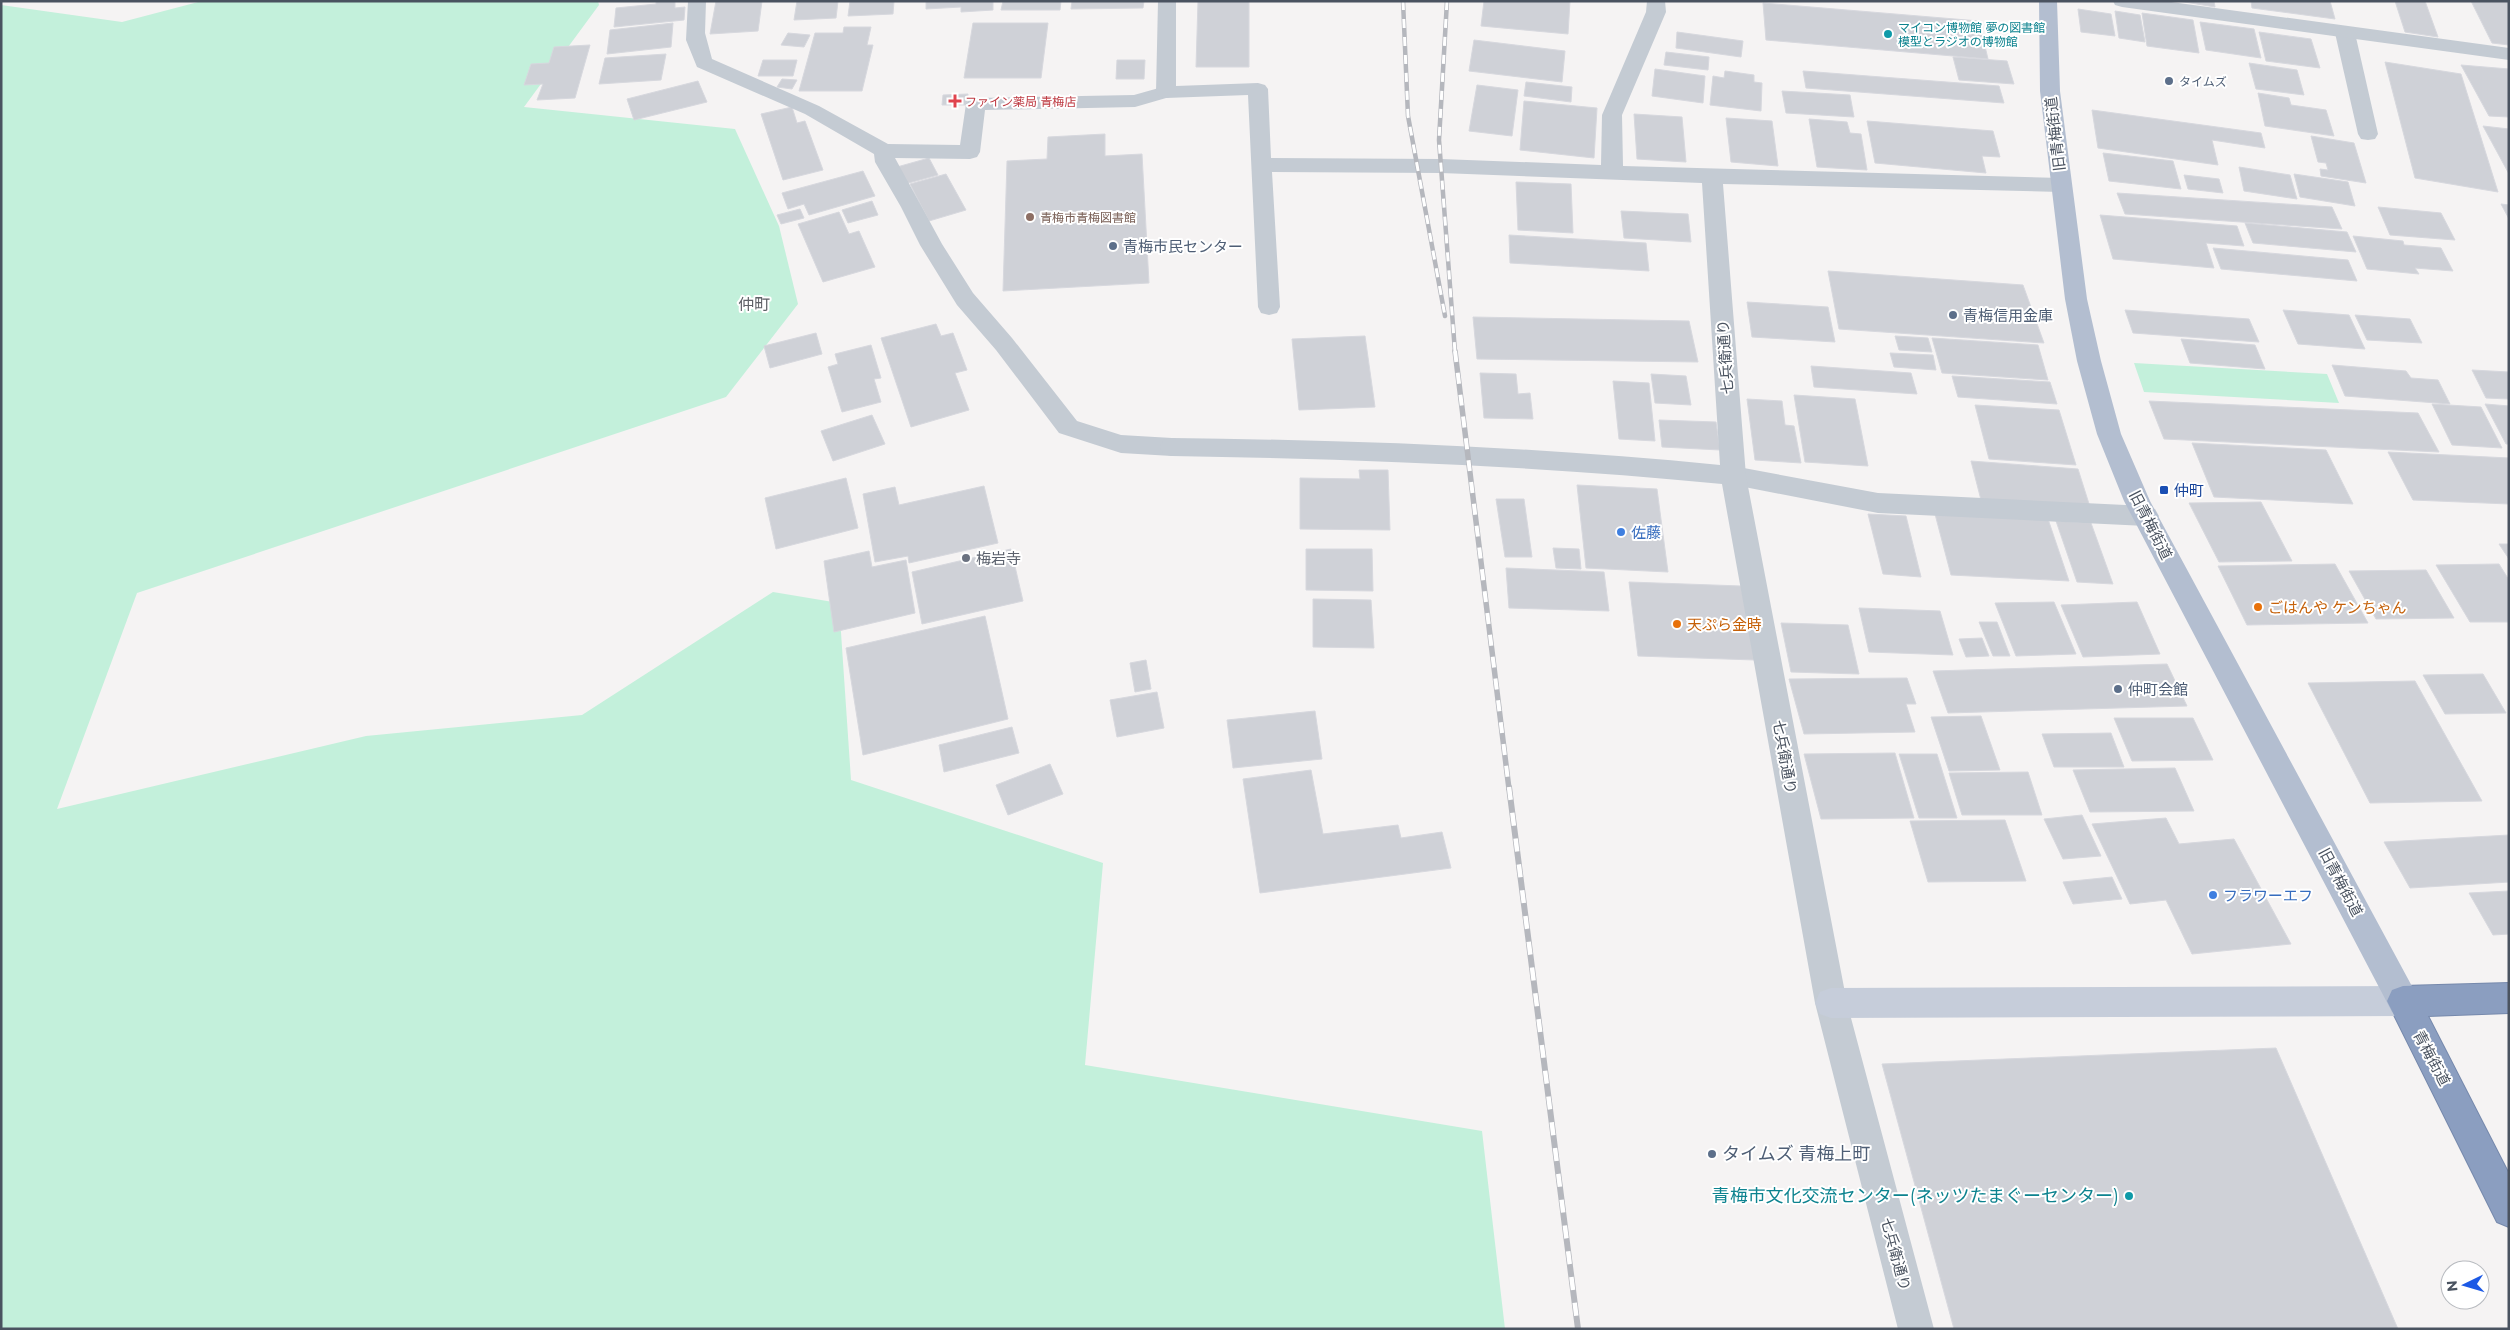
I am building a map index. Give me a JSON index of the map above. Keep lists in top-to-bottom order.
{
  "streets": {
    "highway": ["青梅街道"],
    "main road": ["旧青梅街道"],
    "street": ["七兵衛通り"]
  },
  "crossings": [
    ["旧青梅街道", "青梅街道"]
  ],
  "districts": ["仲町"],
  "places": {
    "other": [
      "マイコン博物館 夢の図書館 模型とラジオの博物館",
      "タイムズ",
      "青梅市青梅図書館",
      "青梅市民センター",
      "青梅信用金庫",
      "佐藤",
      "梅岩寺",
      "ごはんや ケンちゃん",
      "天ぷら金時",
      "仲町会館",
      "フラワーエフ",
      "タイムズ 青梅上町",
      "青梅市文化交流センター(ネッツたまぐーセンター)"
    ],
    "health": ["ファイン薬局 青梅店"],
    "transit": ["仲町"]
  },
  "north": "left"
}
